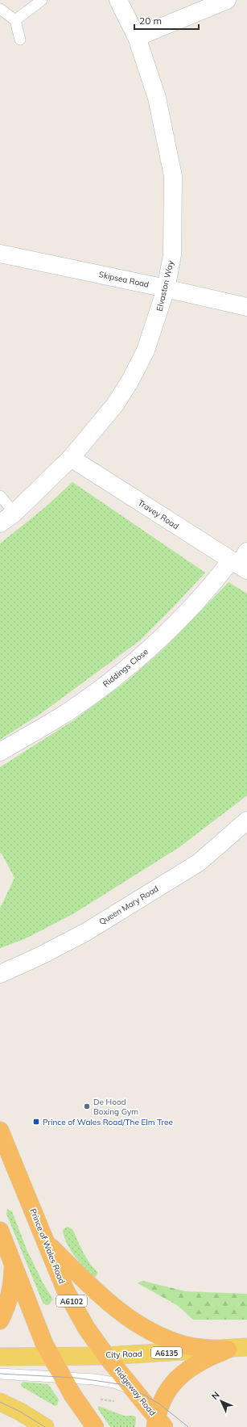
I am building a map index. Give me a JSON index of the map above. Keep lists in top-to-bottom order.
{
  "streets": {
    "highway": ["Prince of Wales Road", "A6102", "Ridgeway Road"],
    "main road": ["A6135", "City Road"],
    "street": [
      "Skipsea Road",
      "Elvaston Way",
      "Travey Road",
      "Riddings Close",
      "Queen Mary Road"
    ]
  },
  "crossings": [
    ["Skipsea Road", "Elvaston Way"],
    ["Elvaston Way", "Travey Road"],
    ["Travey Road", "Riddings Close"],
    ["Prince of Wales Road", "City Road"],
    ["Prince of Wales Road", "Ridgeway Road"],
    ["City Road", "Ridgeway Road"]
  ],
  "places": {
    "other": ["De Hood Boxing Gym"],
    "transit": ["Prince of Wales Road/The Elm Tree"]
  },
  "scale_bar": "20 m",
  "north": "top left"
}
